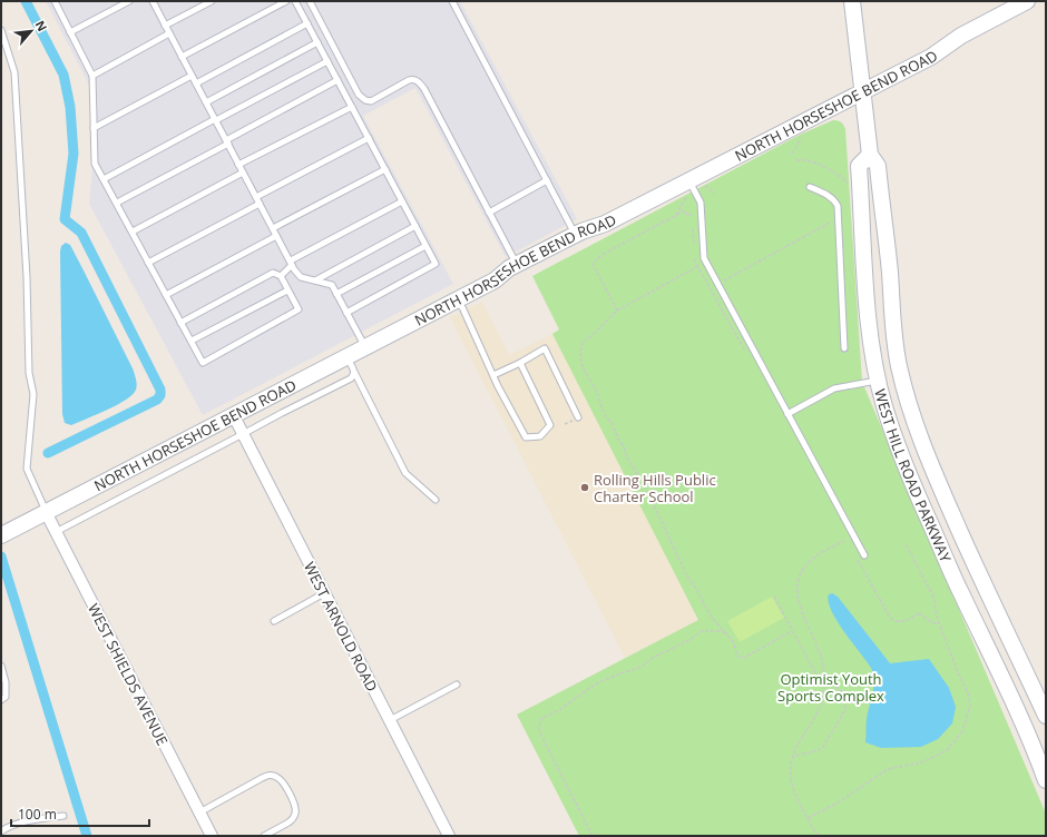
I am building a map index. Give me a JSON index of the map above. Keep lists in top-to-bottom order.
{
  "streets": {
    "street": [
      "NORTH HORSESHOE BEND ROAD",
      "WEST HILL ROAD PARKWAY",
      "WEST ARNOLD ROAD",
      "WEST SHIELDS AVENUE"
    ]
  },
  "crossings": [
    ["NORTH HORSESHOE BEND ROAD", "WEST HILL ROAD PARKWAY"],
    ["NORTH HORSESHOE BEND ROAD", "WEST ARNOLD ROAD"],
    ["NORTH HORSESHOE BEND ROAD", "WEST SHIELDS AVENUE"]
  ],
  "parks": ["Optimist Youth Sports Complex"],
  "places": ["Rolling Hills Public Charter School"],
  "scale_bar": "100 m",
  "north": "top right"
}
